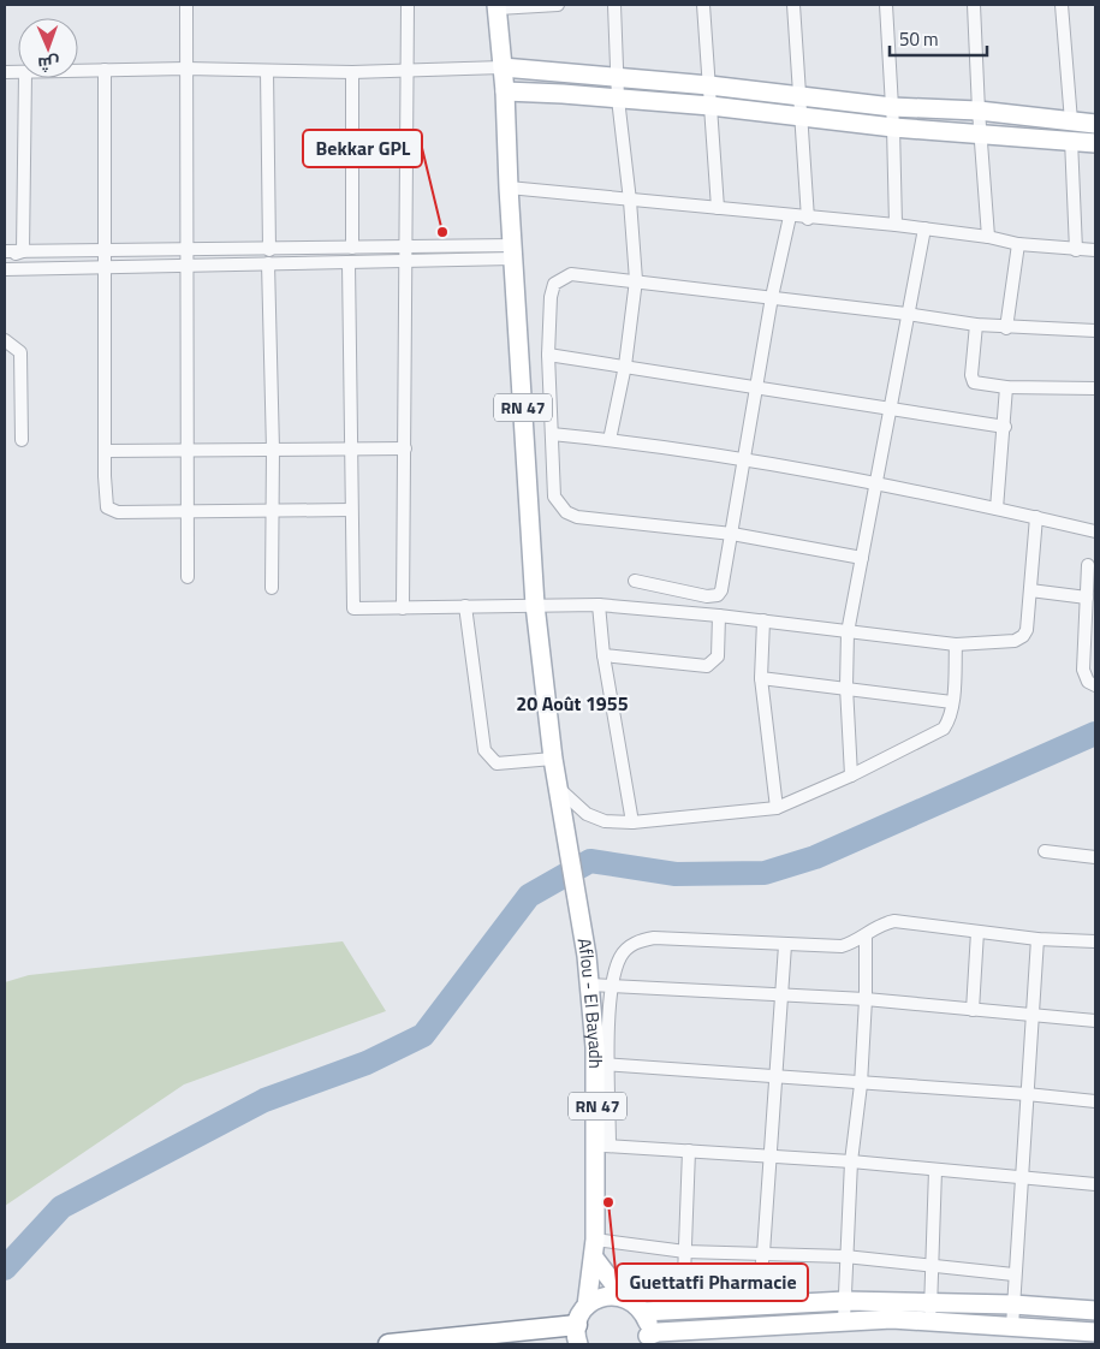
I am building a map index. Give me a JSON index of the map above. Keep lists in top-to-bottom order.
{
  "streets": {
    "main road": ["RN 47", "Aflou - El Bayadh"]
  },
  "crossings": [
    ["RN 47", "Aflou - El Bayadh"]
  ],
  "districts": ["20 Août 1955"],
  "places": ["Bekkar GPL", "Guettatfi Pharmacie"],
  "scale_bar": "50 m",
  "north": "bottom"
}
